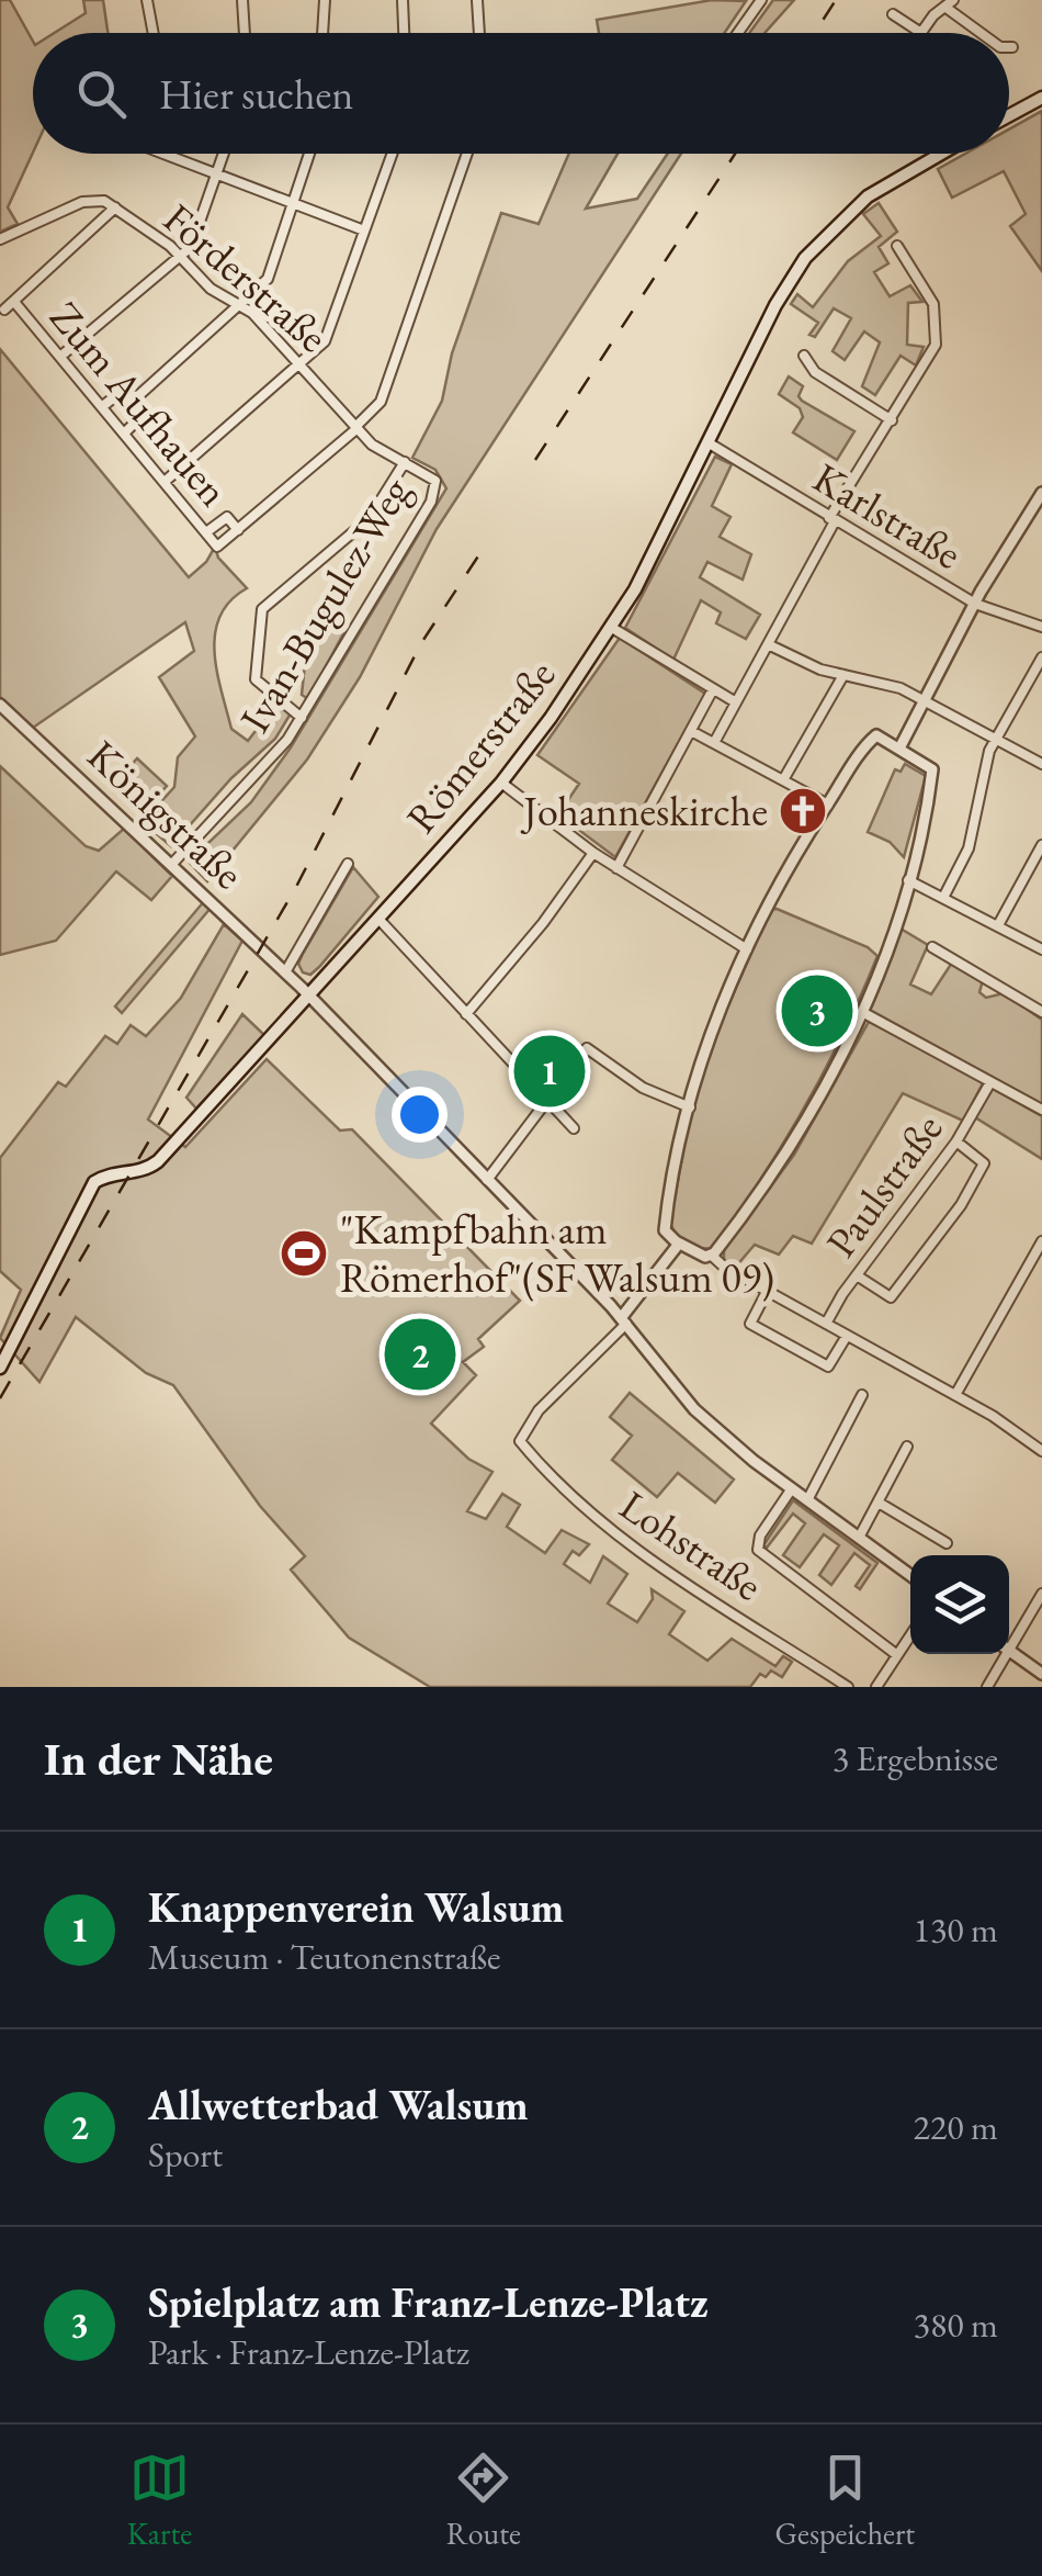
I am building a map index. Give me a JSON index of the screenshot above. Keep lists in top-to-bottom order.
{
  "streets": {
    "main road": ["Römerstraße"],
    "street": [
      "Förderstraße",
      "Zum Aufhauen",
      "Karlstraße",
      "Ivan-Bugulez-Weg",
      "Königstraße",
      "Paulstraße",
      "Lohstraße"
    ]
  },
  "crossings": [
    ["Förderstraße", "Zum Aufhauen"],
    ["Förderstraße", "Ivan-Bugulez-Weg"],
    ["Karlstraße", "Römerstraße"],
    ["Ivan-Bugulez-Weg", "Königstraße"],
    ["Römerstraße", "Königstraße"],
    ["Königstraße", "Lohstraße"]
  ],
  "places": {
    "church": ["Johanneskirche"],
    "sports": ["\"Kampfbahn am Römerhof\"(SF Walsum 09)"]
  },
  "page": {
    "search": "Hier suchen",
    "pins": ["3", "1", "2"],
    "heading": ["In der Nähe", "3 Ergebnisse"],
    "list": [
      {
        "mark": "1",
        "name": "Knappenverein Walsum",
        "note": "Museum · Teutonenstraße",
        "value": "130 m"
      },
      {
        "mark": "2",
        "name": "Allwetterbad Walsum",
        "note": "Sport",
        "value": "220 m"
      },
      {
        "mark": "3",
        "name": "Spielplatz am Franz-Lenze-Platz",
        "note": "Park · Franz-Lenze-Platz",
        "value": "380 m"
      }
    ],
    "nav": ["Karte", "Route", "Gespeichert"]
  }
}
